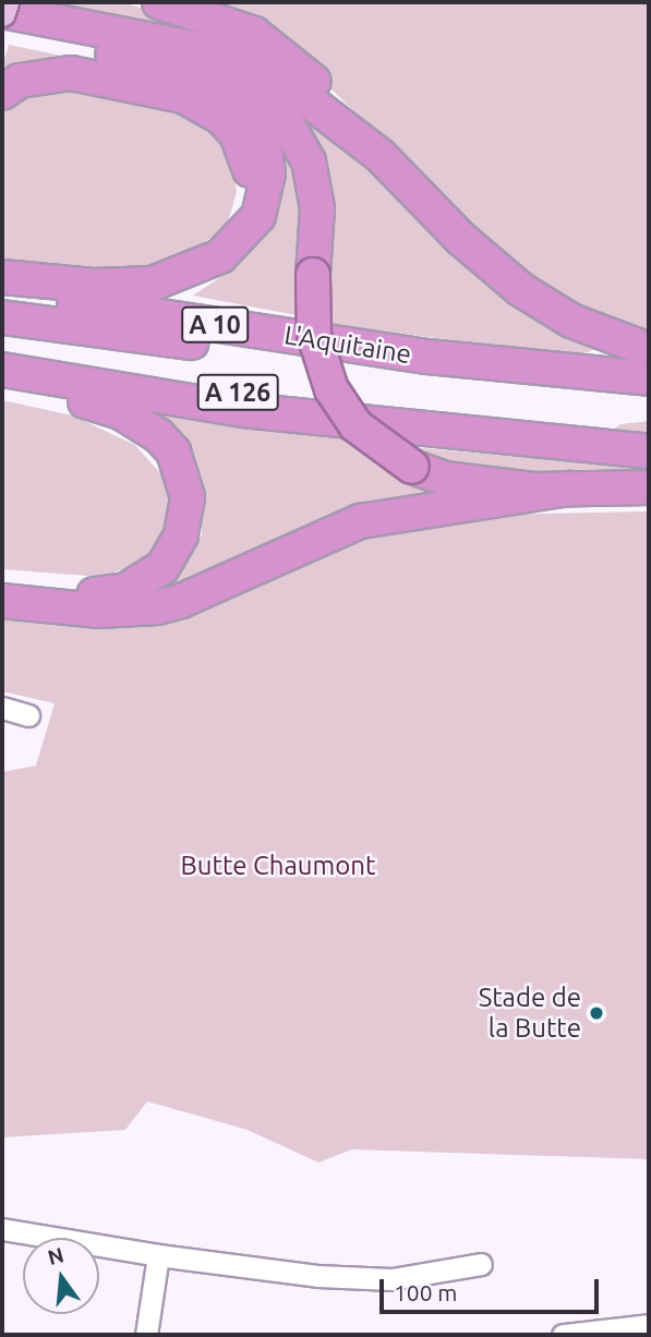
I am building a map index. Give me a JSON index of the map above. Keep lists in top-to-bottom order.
{
  "streets": {
    "highway": ["A 10", "L'Aquitaine", "A 126"]
  },
  "crossings": [
    ["L'Aquitaine", "A 126"]
  ],
  "parks": ["Butte Chaumont"],
  "places": ["Stade de la Butte"],
  "scale_bar": "100 m",
  "north": "top"
}
